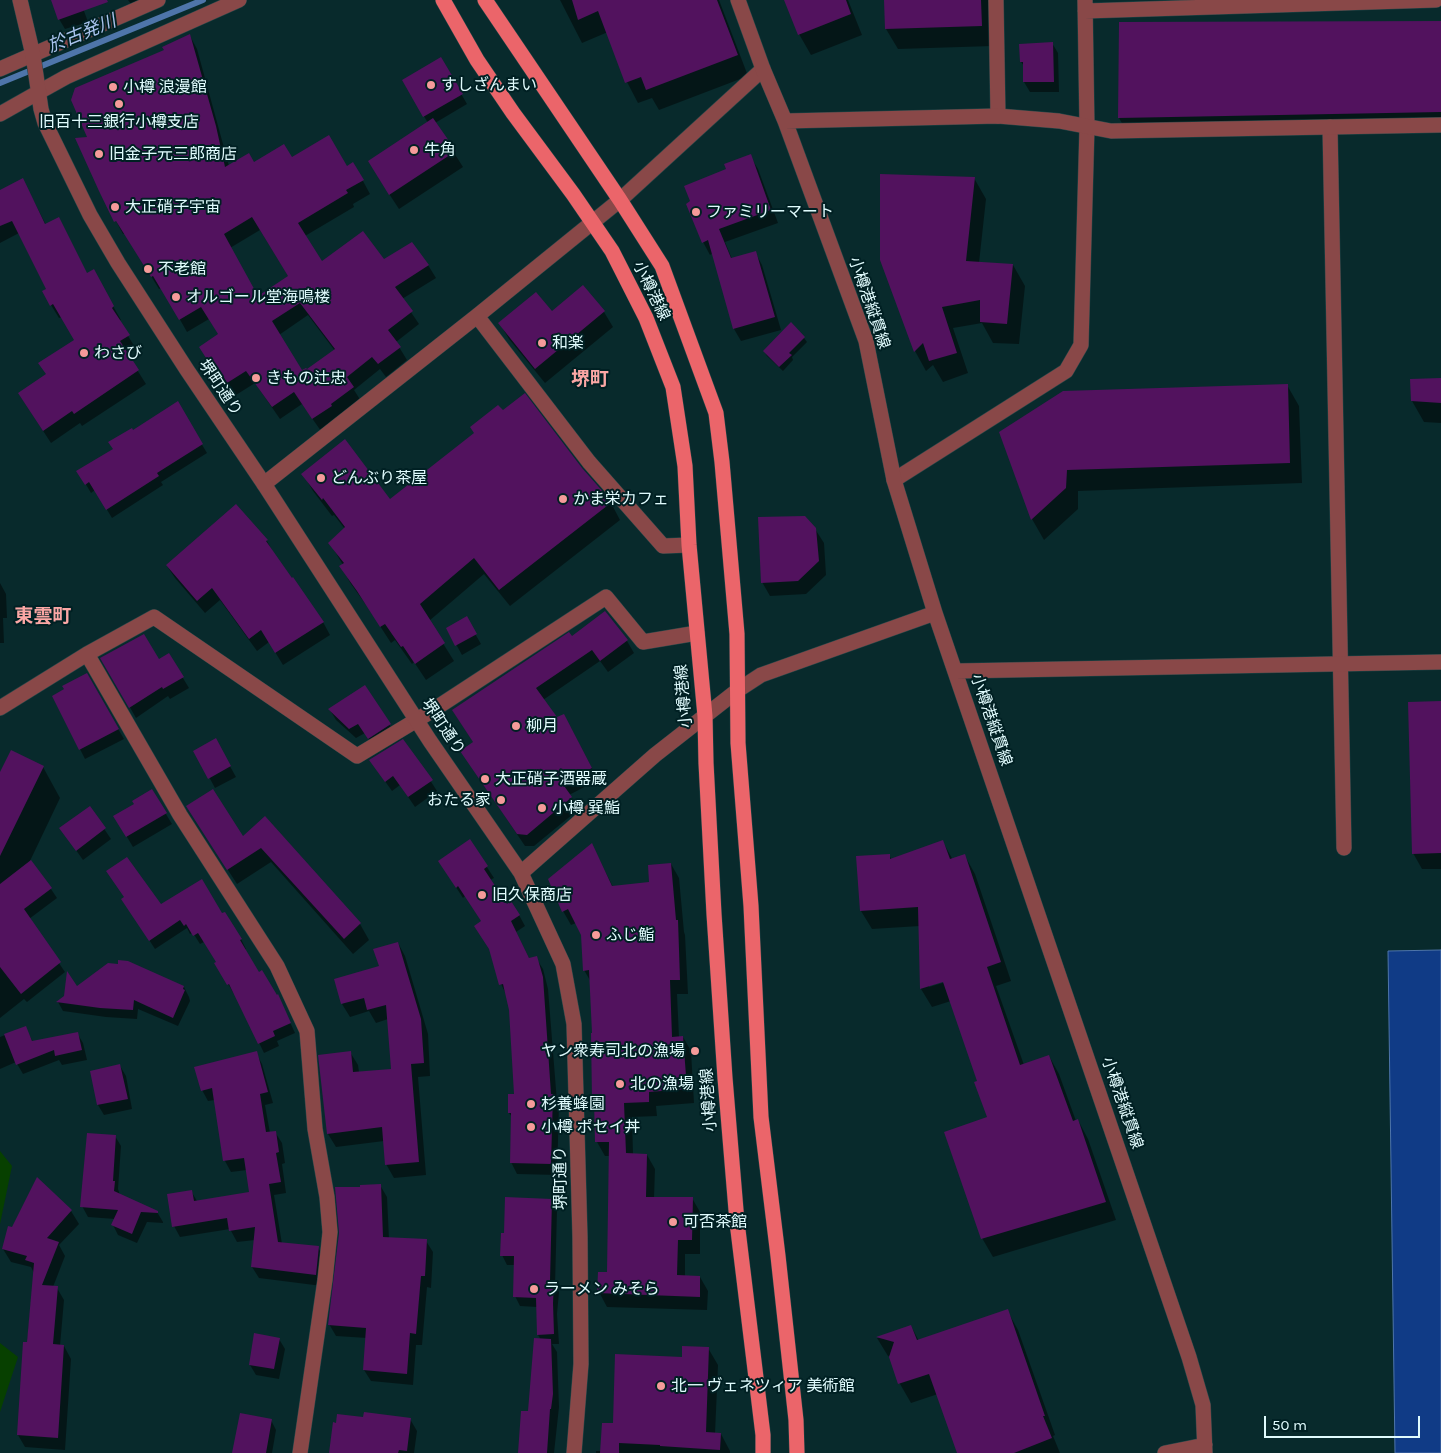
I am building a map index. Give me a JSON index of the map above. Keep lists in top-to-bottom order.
{
  "streets": {
    "main road": ["小樽港線"],
    "street": ["小樽港縦貫線", "堺町通り"]
  },
  "districts": ["堺町", "東雲町"],
  "water": ["於古発川"],
  "places": [
    "すしざんまい",
    "小樽 浪漫館",
    "旧百十三銀行小樽支店",
    "牛角",
    "旧金子元三郎商店",
    "大正硝子宇宙",
    "ファミリーマート",
    "不老館",
    "オルゴール堂海鳴楼",
    "和楽",
    "わさび",
    "きもの辻忠",
    "どんぶり茶屋",
    "かま栄カフェ",
    "柳月",
    "大正硝子酒器蔵",
    "おたる家",
    "小樽 巽鮨",
    "旧久保商店",
    "ふじ鮨",
    "ヤン衆寿司北の漁場",
    "北の漁場",
    "杉養蜂園",
    "小樽 ポセイ丼",
    "可否茶館",
    "ラーメン みそら",
    "北一 ヴェネツィア 美術館"
  ],
  "scale_bar": "50 m"
}
